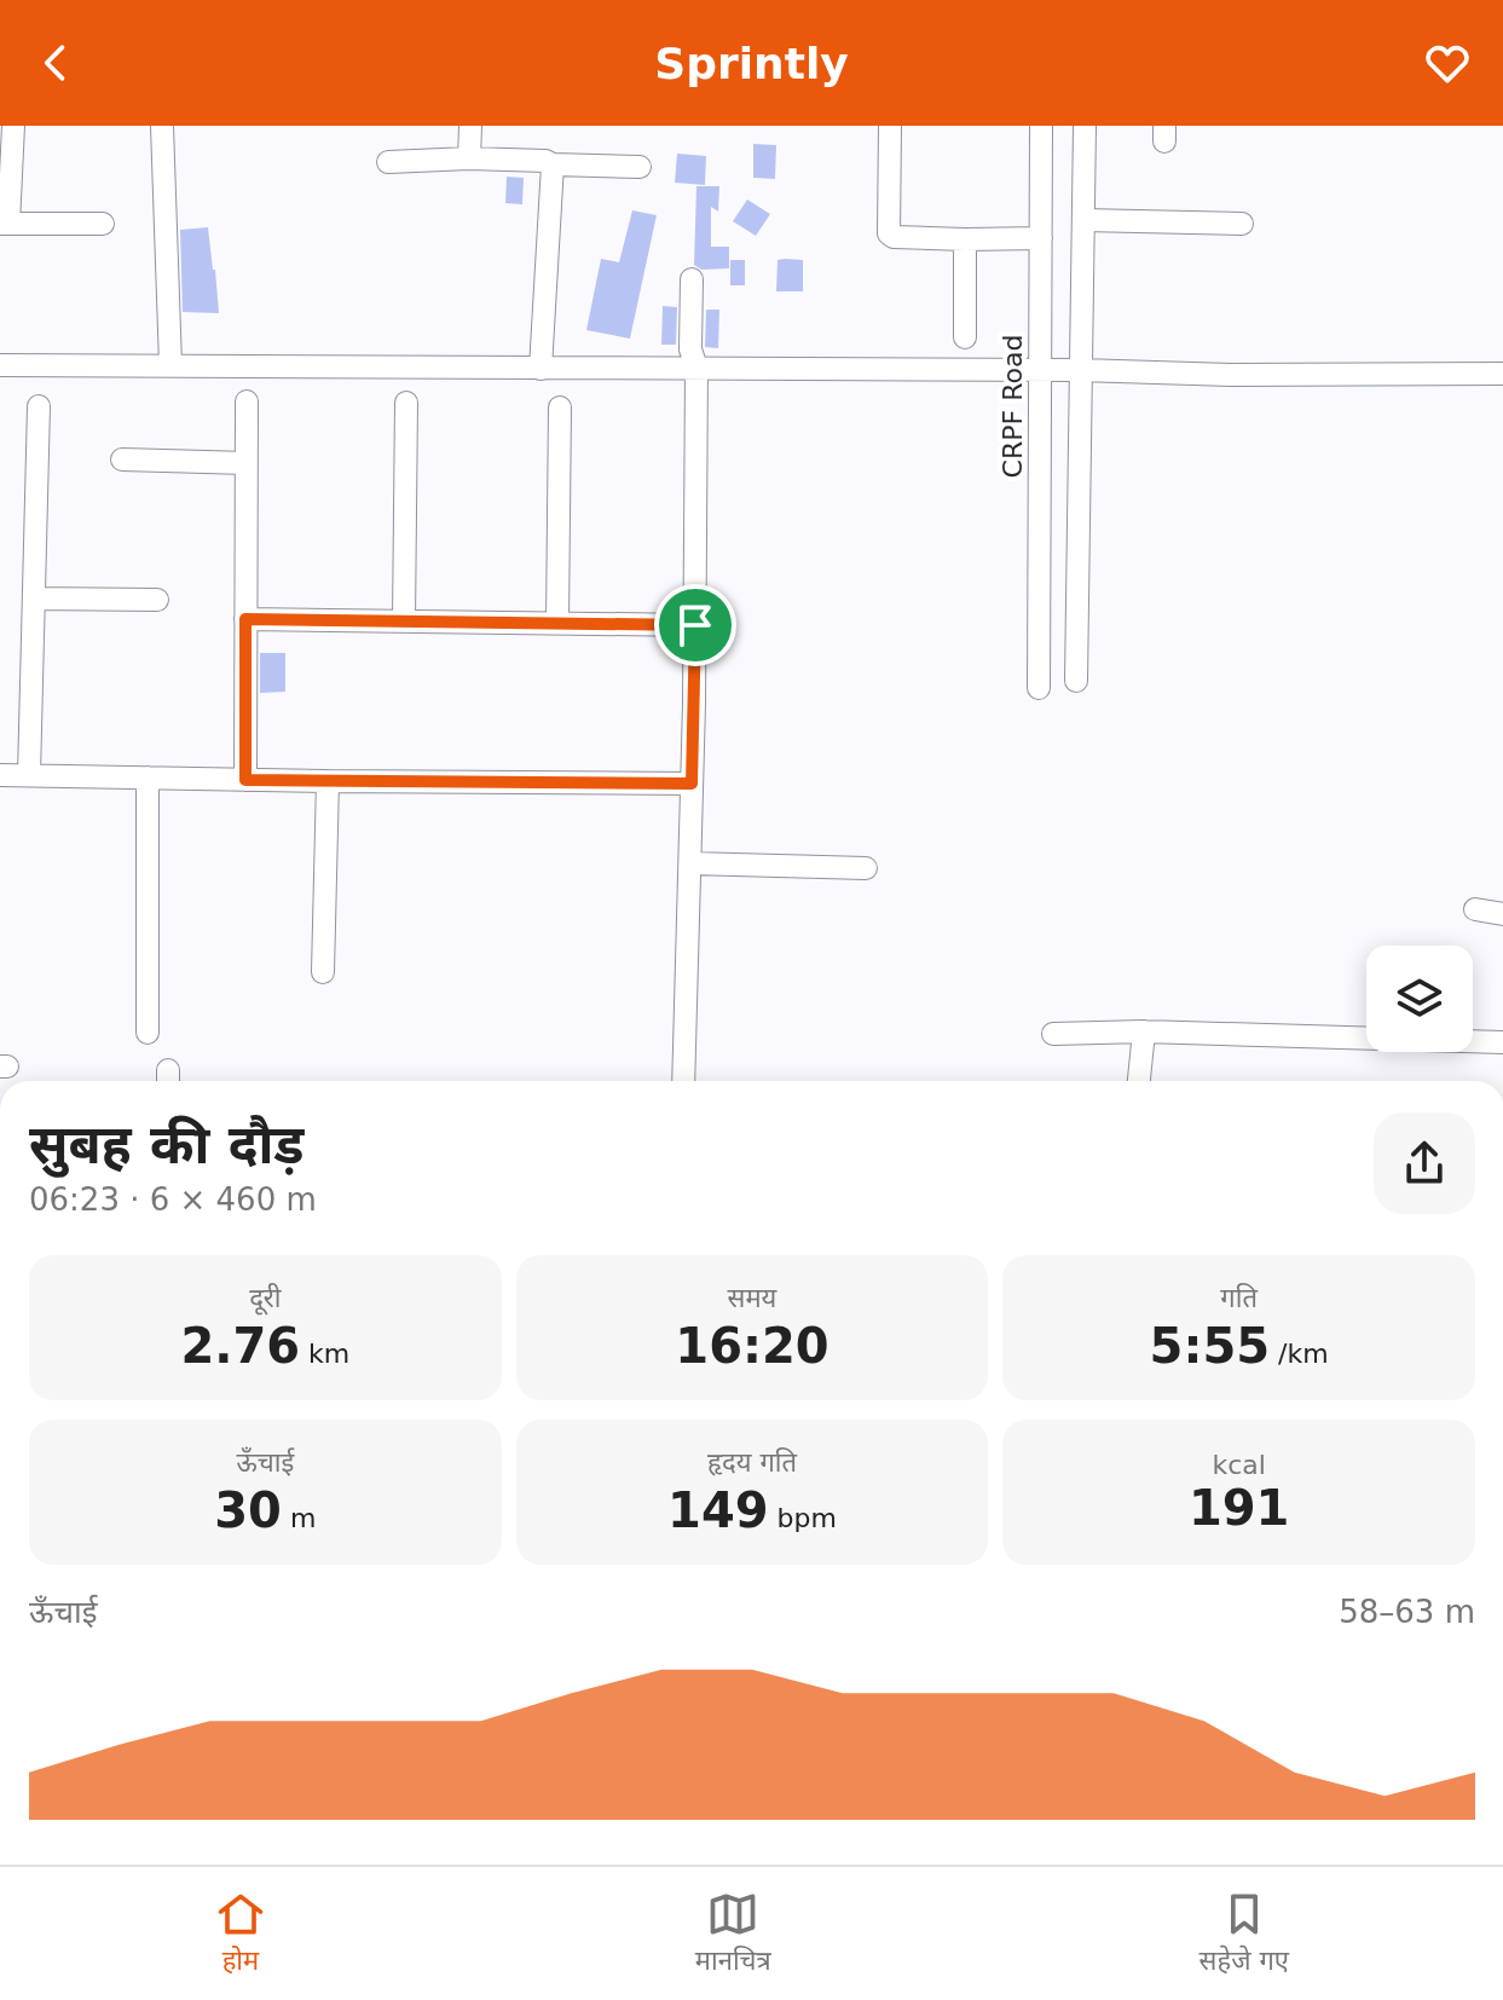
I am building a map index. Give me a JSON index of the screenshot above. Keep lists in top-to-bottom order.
{
  "streets": {
    "street": ["CRPF Road"]
  },
  "page": {
    "header": "Sprintly",
    "heading": ["सुबह की दौड़", "06:23 · 6 × 460 m"],
    "stats": [
      ["दूरी", "2.76 km"],
      ["समय", "16:20"],
      ["गति", "5:55 /km"],
      ["ऊँचाई", "30 m"],
      ["हृदय गति", "149 bpm"],
      ["kcal", "191"]
    ],
    "chart": ["ऊँचाई", "58–63 m"],
    "tabs": ["होम", "मानचित्र", "सहेजे गए"]
  }
}
